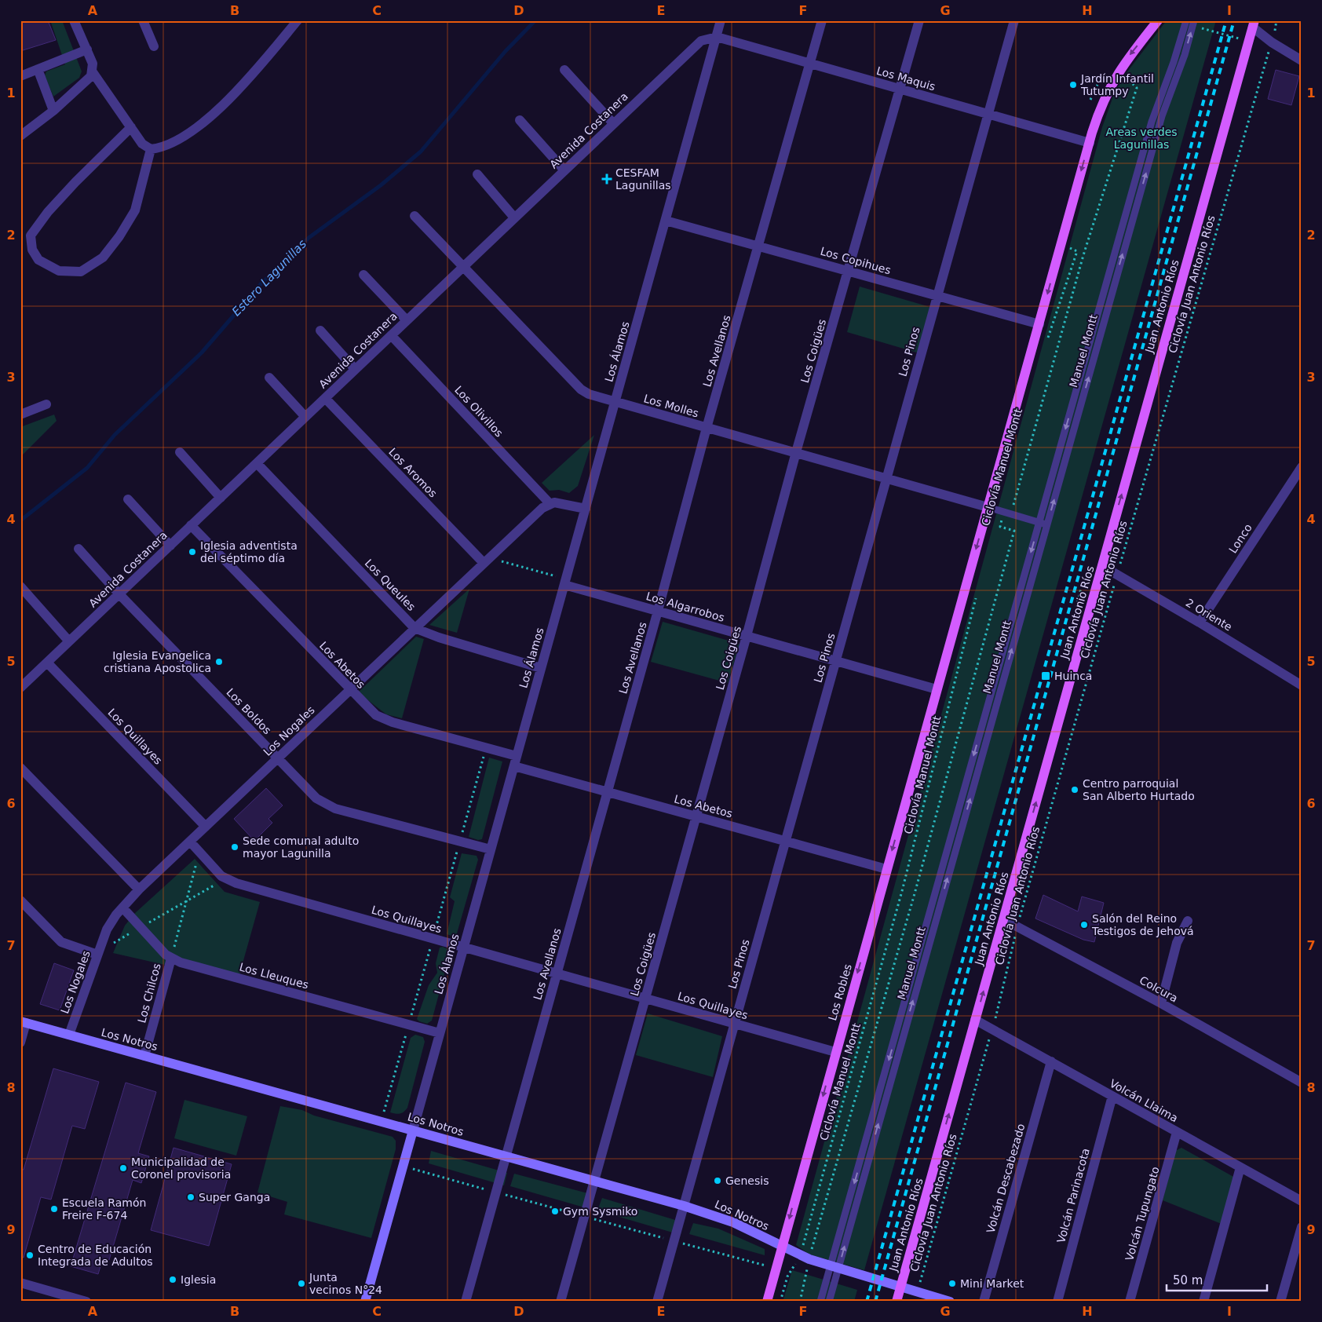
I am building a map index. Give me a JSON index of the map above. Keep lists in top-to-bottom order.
{
  "streets": {
    "main road": ["Juan Antonio Ríos", "Los Robles"],
    "street": [
      "Los Maquis",
      "Avenida Costanera",
      "Los Copihues",
      "Los Avellanos",
      "Los Coigües",
      "Los Álamos",
      "Los Pinos",
      "Los Molles",
      "Los Olivillos",
      "Los Aromos",
      "Lonco",
      "Los Queules",
      "Los Algarrobos",
      "2 Oriente",
      "Los Abetos",
      "Los Boldos",
      "Los Nogales",
      "Los Quillayes",
      "Los Lleuques",
      "Colcura",
      "Los Chilcos",
      "Los Notros",
      "Volcán Llaima",
      "Volcán Descabezado",
      "Volcán Parinacota",
      "Volcán Tupungato"
    ],
    "lane": ["Manuel Montt"],
    "path": ["Ciclovía Juan Antonio Ríos", "Ciclovía Manuel Montt"]
  },
  "crossings": [
    ["Los Maquis", "Avenida Costanera"],
    ["Los Maquis", "Los Avellanos"],
    ["Los Maquis", "Los Coigües"],
    ["Los Maquis", "Los Álamos"],
    ["Los Maquis", "Los Pinos"],
    ["Avenida Costanera", "Los Álamos"],
    ["Avenida Costanera", "Los Molles"],
    ["Avenida Costanera", "Los Olivillos"],
    ["Avenida Costanera", "Los Aromos"],
    ["Avenida Costanera", "Los Queules"],
    ["Avenida Costanera", "Los Abetos"],
    ["Avenida Costanera", "Los Boldos"],
    ["Avenida Costanera", "Los Quillayes"],
    ["Los Copihues", "Los Avellanos"],
    ["Los Copihues", "Los Coigües"],
    ["Los Copihues", "Los Álamos"],
    ["Los Copihues", "Los Pinos"],
    ["Ciclovía Juan Antonio Ríos", "2 Oriente"],
    ["Ciclovía Juan Antonio Ríos", "Colcura"],
    ["Ciclovía Juan Antonio Ríos", "Los Notros"],
    ["Ciclovía Juan Antonio Ríos", "Volcán Llaima"],
    ["Juan Antonio Ríos", "2 Oriente"],
    ["Juan Antonio Ríos", "Colcura"],
    ["Juan Antonio Ríos", "Los Notros"],
    ["Juan Antonio Ríos", "Volcán Llaima"],
    ["Los Avellanos", "Los Molles"],
    ["Los Avellanos", "Los Algarrobos"],
    ["Los Avellanos", "Los Abetos"],
    ["Los Avellanos", "Los Quillayes"],
    ["Los Avellanos", "Los Notros"],
    ["Los Coigües", "Los Molles"],
    ["Los Coigües", "Los Algarrobos"],
    ["Los Coigües", "Los Abetos"],
    ["Los Coigües", "Los Quillayes"],
    ["Los Coigües", "Los Notros"],
    ["Manuel Montt", "Los Notros"],
    ["Los Álamos", "Los Molles"],
    ["Los Álamos", "Los Queules"],
    ["Los Álamos", "Los Algarrobos"],
    ["Los Álamos", "Los Abetos"],
    ["Los Álamos", "Los Boldos"],
    ["Los Álamos", "Los Quillayes"],
    ["Los Álamos", "Los Lleuques"],
    ["Los Álamos", "Los Notros"],
    ["Los Pinos", "Los Molles"],
    ["Los Pinos", "Los Algarrobos"],
    ["Los Pinos", "Los Abetos"],
    ["Los Pinos", "Los Quillayes"],
    ["Los Pinos", "Los Notros"],
    ["Los Olivillos", "Los Nogales"],
    ["Ciclovía Manuel Montt", "Los Notros"],
    ["Los Aromos", "Los Nogales"],
    ["Lonco", "2 Oriente"],
    ["Los Queules", "Los Nogales"],
    ["Los Algarrobos", "Los Robles"],
    ["Los Abetos", "Los Nogales"],
    ["Los Abetos", "Los Robles"],
    ["Los Boldos", "Los Nogales"],
    ["Los Nogales", "Los Quillayes"],
    ["Los Nogales", "Los Lleuques"],
    ["Los Nogales", "Los Notros"],
    ["Los Quillayes", "Los Robles"],
    ["Los Lleuques", "Los Chilcos"],
    ["Los Robles", "Los Notros"],
    ["Los Chilcos", "Los Notros"],
    ["Volcán Llaima", "Volcán Descabezado"],
    ["Volcán Llaima", "Volcán Parinacota"],
    ["Volcán Llaima", "Volcán Tupungato"]
  ],
  "one_way": ["Juan Antonio Ríos", "Los Robles"],
  "water": ["Estero Lagunillas"],
  "parks": ["Areas verdes Lagunillas"],
  "places": {
    "other": [
      "Jardín Infantil Tutumpy",
      "Iglesia adventista del séptimo día",
      "Iglesia Evangelica cristiana Apostolica",
      "Centro parroquial San Alberto Hurtado",
      "Sede comunal adulto mayor Lagunilla",
      "Salón del Reino Testigos de Jehová",
      "Municipalidad de Coronel provisoria",
      "Genesis",
      "Super Ganga",
      "Escuela Ramón Freire F-674",
      "Gym Sysmiko",
      "Centro de Educación Integrada de Adultos",
      "Iglesia",
      "Junta vecinos N°24",
      "Mini Market"
    ],
    "health": ["CESFAM Lagunillas"],
    "transit": ["Huinca"]
  },
  "scale_bar": "50 m",
  "grid": {
    "columns": [
      "A",
      "B",
      "C",
      "D",
      "E",
      "F",
      "G",
      "H",
      "I"
    ],
    "rows": [
      "1",
      "2",
      "3",
      "4",
      "5",
      "6",
      "7",
      "8",
      "9"
    ]
  }
}
